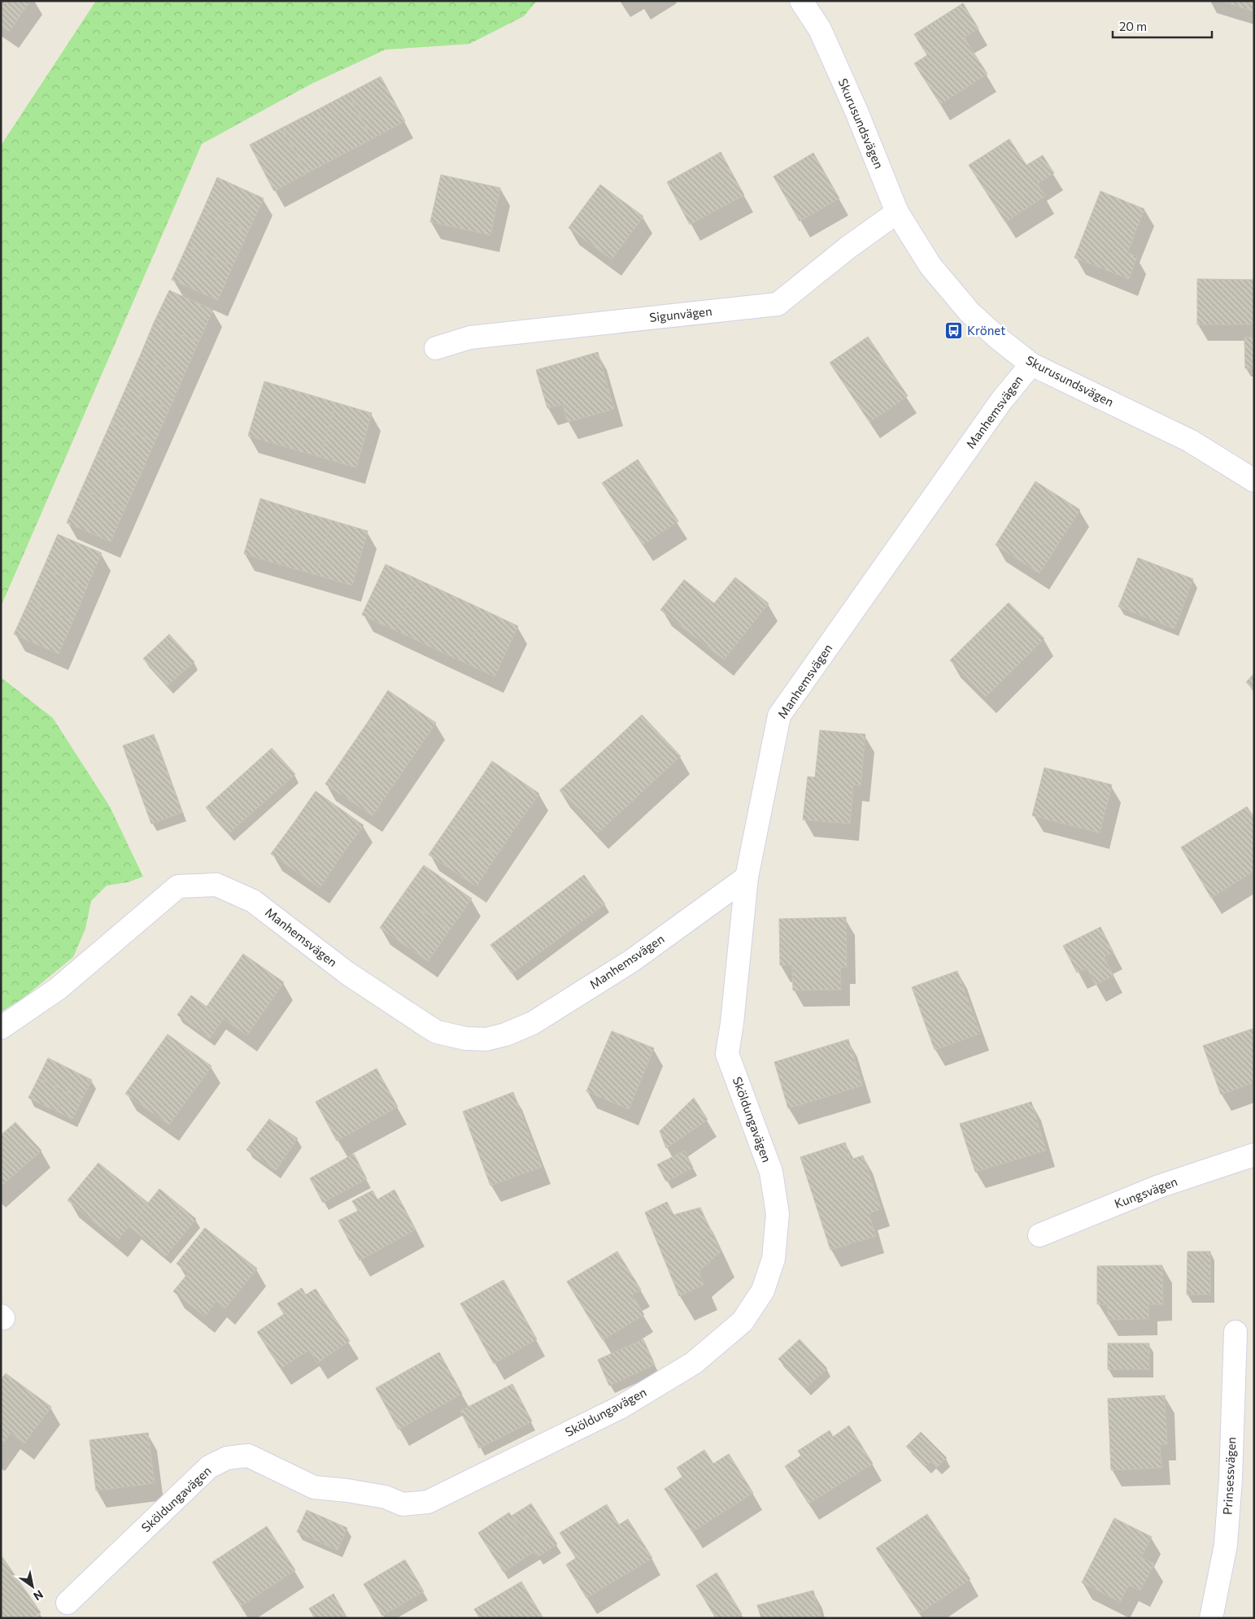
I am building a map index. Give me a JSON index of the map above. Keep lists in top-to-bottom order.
{
  "streets": {
    "street": [
      "Skurusundsvägen",
      "Sigunvägen",
      "Manhemsvägen",
      "Sköldungavägen",
      "Kungsvägen",
      "Prinsessvägen"
    ]
  },
  "crossings": [
    ["Skurusundsvägen", "Sigunvägen"],
    ["Skurusundsvägen", "Manhemsvägen"],
    ["Manhemsvägen", "Sköldungavägen"]
  ],
  "places": {
    "bus stop": ["Krönet"]
  },
  "scale_bar": "20 m",
  "north": "bottom right"
}
